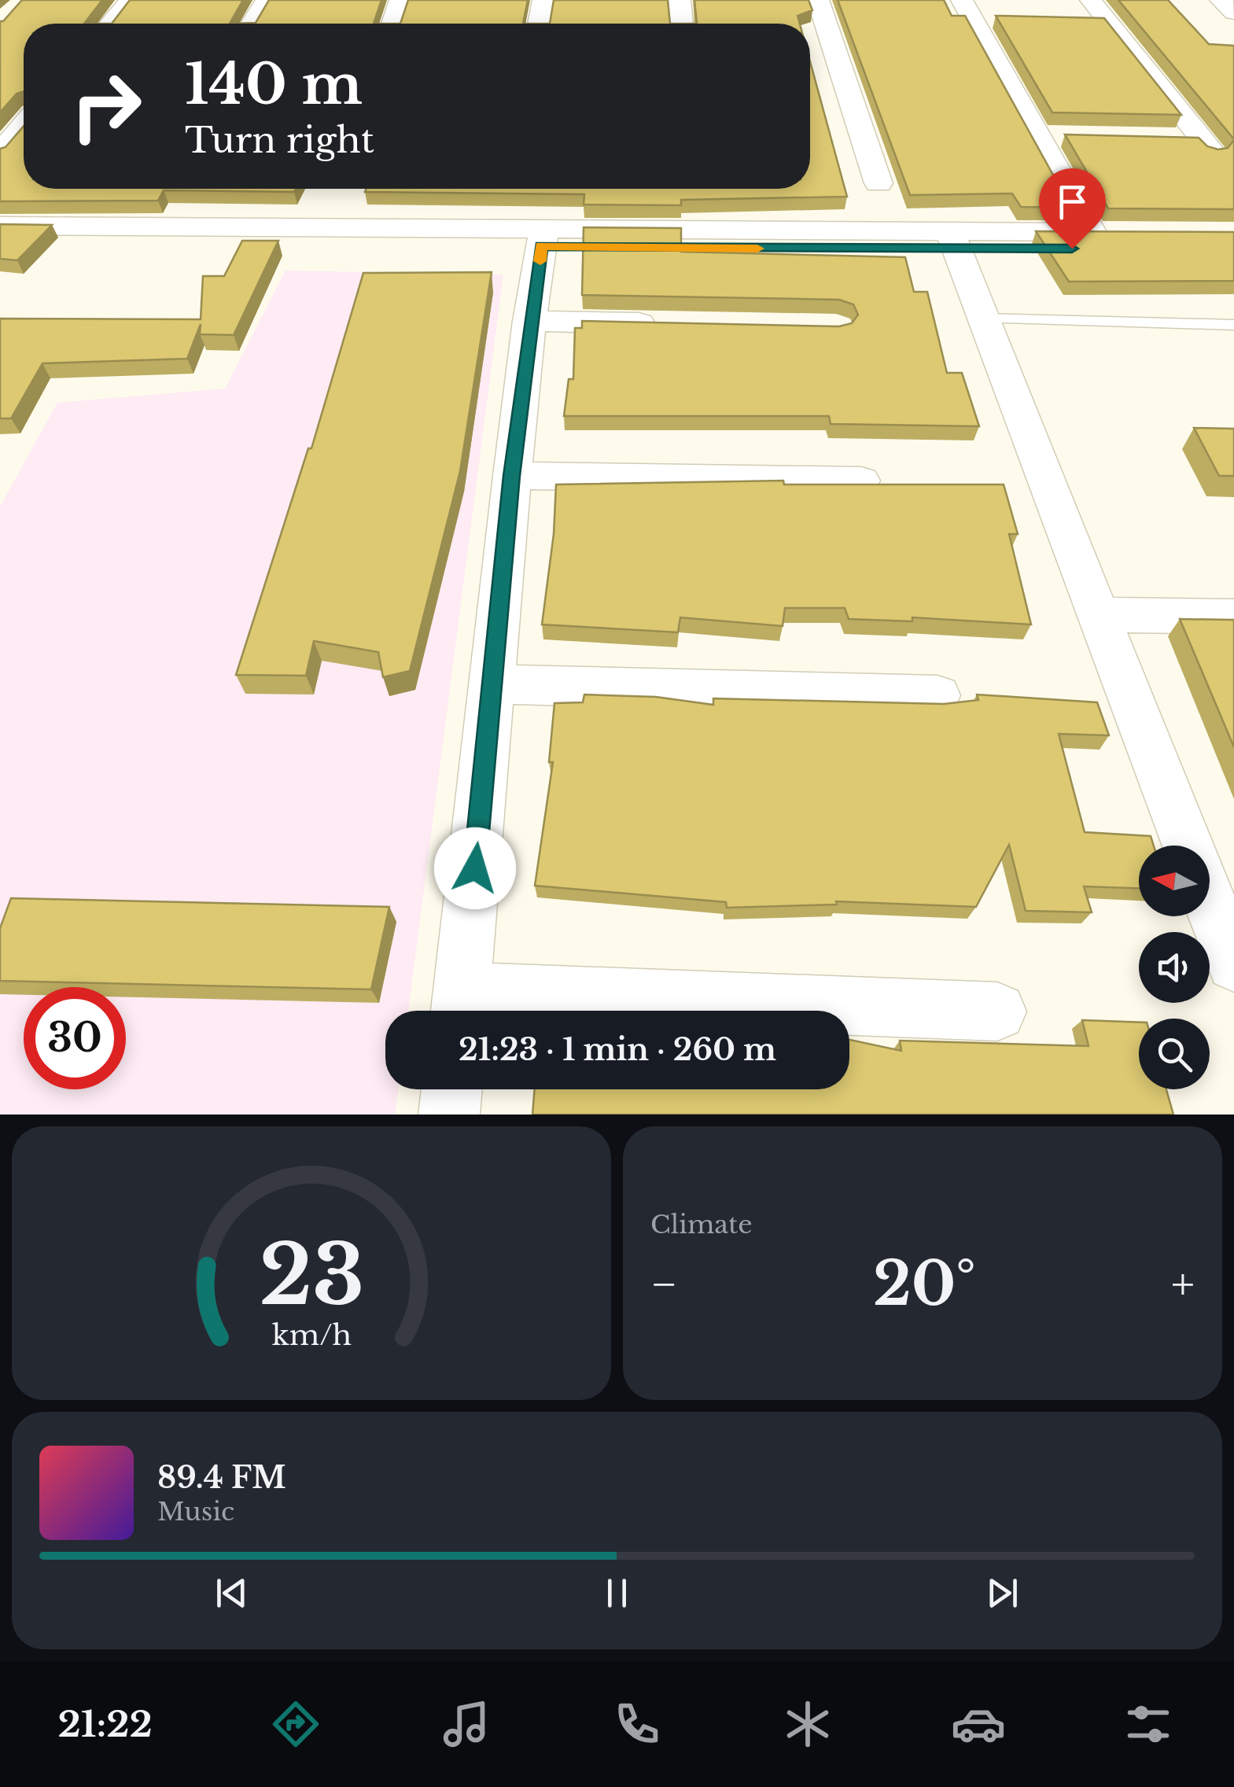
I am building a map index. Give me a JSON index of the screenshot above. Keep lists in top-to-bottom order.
{
  "north": "left",
  "page": {
    "turn": ["140 m", "Turn right"],
    "limit": "30",
    "trip": "21:23 · 1 min · 260 m",
    "tile": "Climate",
    "heat": ["−", "20°", "+"],
    "song": ["89.4 FM", "Music"],
    "tabs": "21:22",
    "gauge": ["23", "km/h"]
  }
}
